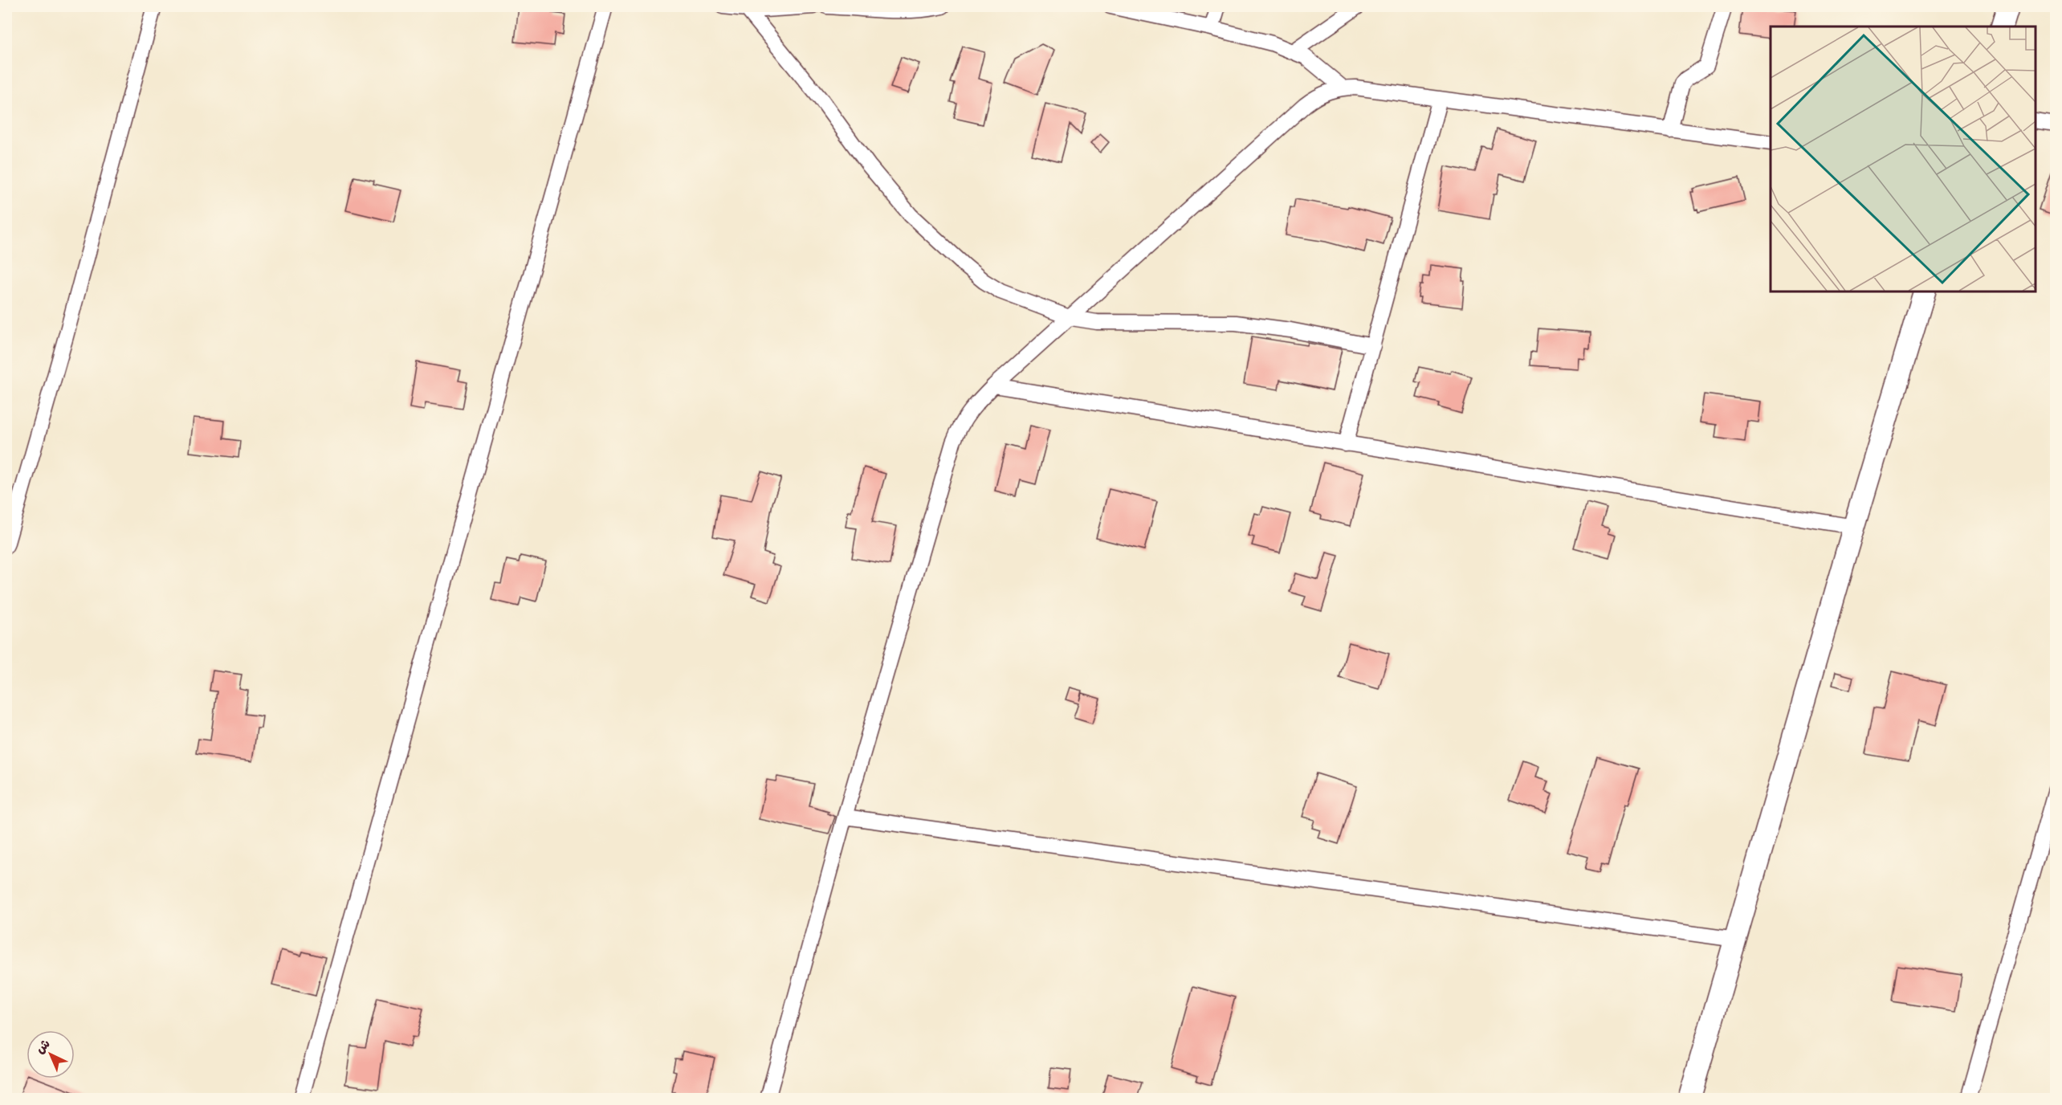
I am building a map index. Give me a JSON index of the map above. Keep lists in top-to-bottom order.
{
  "north": "top left"
}
